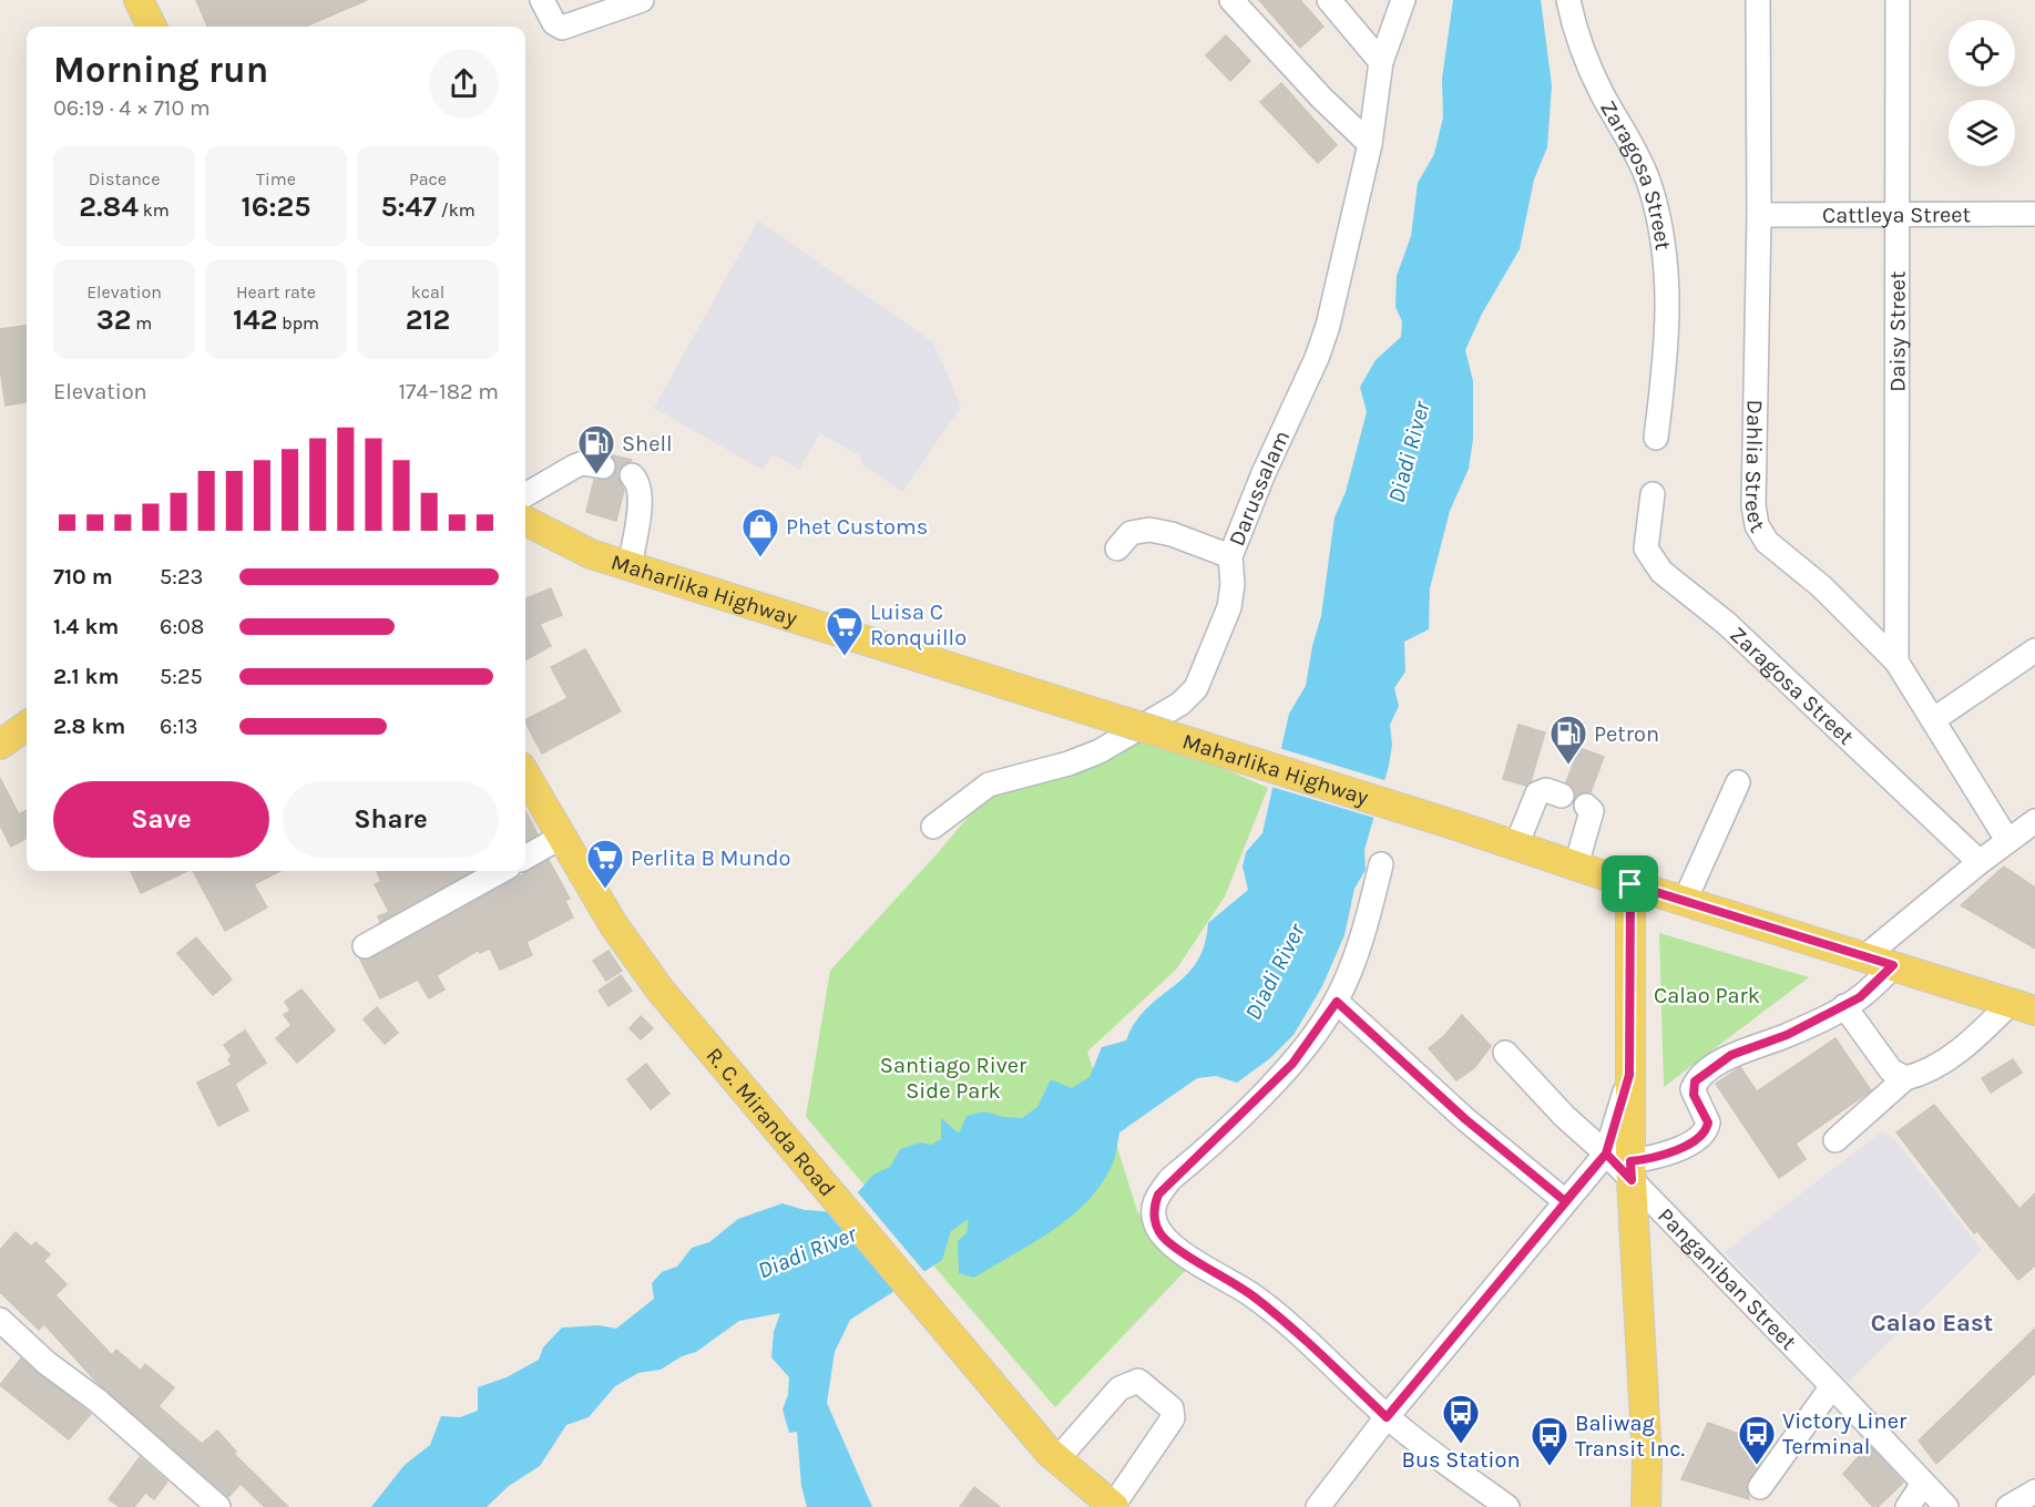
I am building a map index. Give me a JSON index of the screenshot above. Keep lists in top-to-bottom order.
{
  "streets": {
    "main road": ["Maharlika Highway", "R. C. Miranda Road"],
    "street": [
      "Zaragosa Street",
      "Cattleya Street",
      "Daisy Street",
      "Dahlia Street",
      "Darussalam",
      "Panganiban Street"
    ]
  },
  "crossings": [
    ["Cattleya Street", "Daisy Street"],
    ["Cattleya Street", "Dahlia Street"],
    ["Daisy Street", "Dahlia Street"]
  ],
  "districts": ["Calao East"],
  "water": ["Diadi River"],
  "parks": ["Calao Park", "Santiago River Side Park"],
  "places": {
    "fuel station": ["Shell", "Petron"],
    "shop": ["Phet Customs"],
    "supermarket": ["Luisa C Ronquillo", "Perlita B Mundo"],
    "bus stop": ["Bus Station", "Victory Liner Terminal", "Baliwag Transit Inc."]
  },
  "page": {
    "heading": ["Morning run", "06:19 · 4 × 710 m"],
    "stats": [
      ["Distance", "2.84 km"],
      ["Time", "16:25"],
      ["Pace", "5:47 /km"],
      ["Elevation", "32 m"],
      ["Heart rate", "142 bpm"],
      ["kcal", "212"]
    ],
    "chart": ["Elevation", "174–182 m"],
    "list": [
      {
        "name": "710 m",
        "note": "5:23"
      },
      {
        "name": "1.4 km",
        "note": "6:08"
      },
      {
        "name": "2.1 km",
        "note": "5:25"
      },
      {
        "name": "2.8 km",
        "note": "6:13"
      }
    ],
    "buttons": ["Save", "Share"]
  }
}
